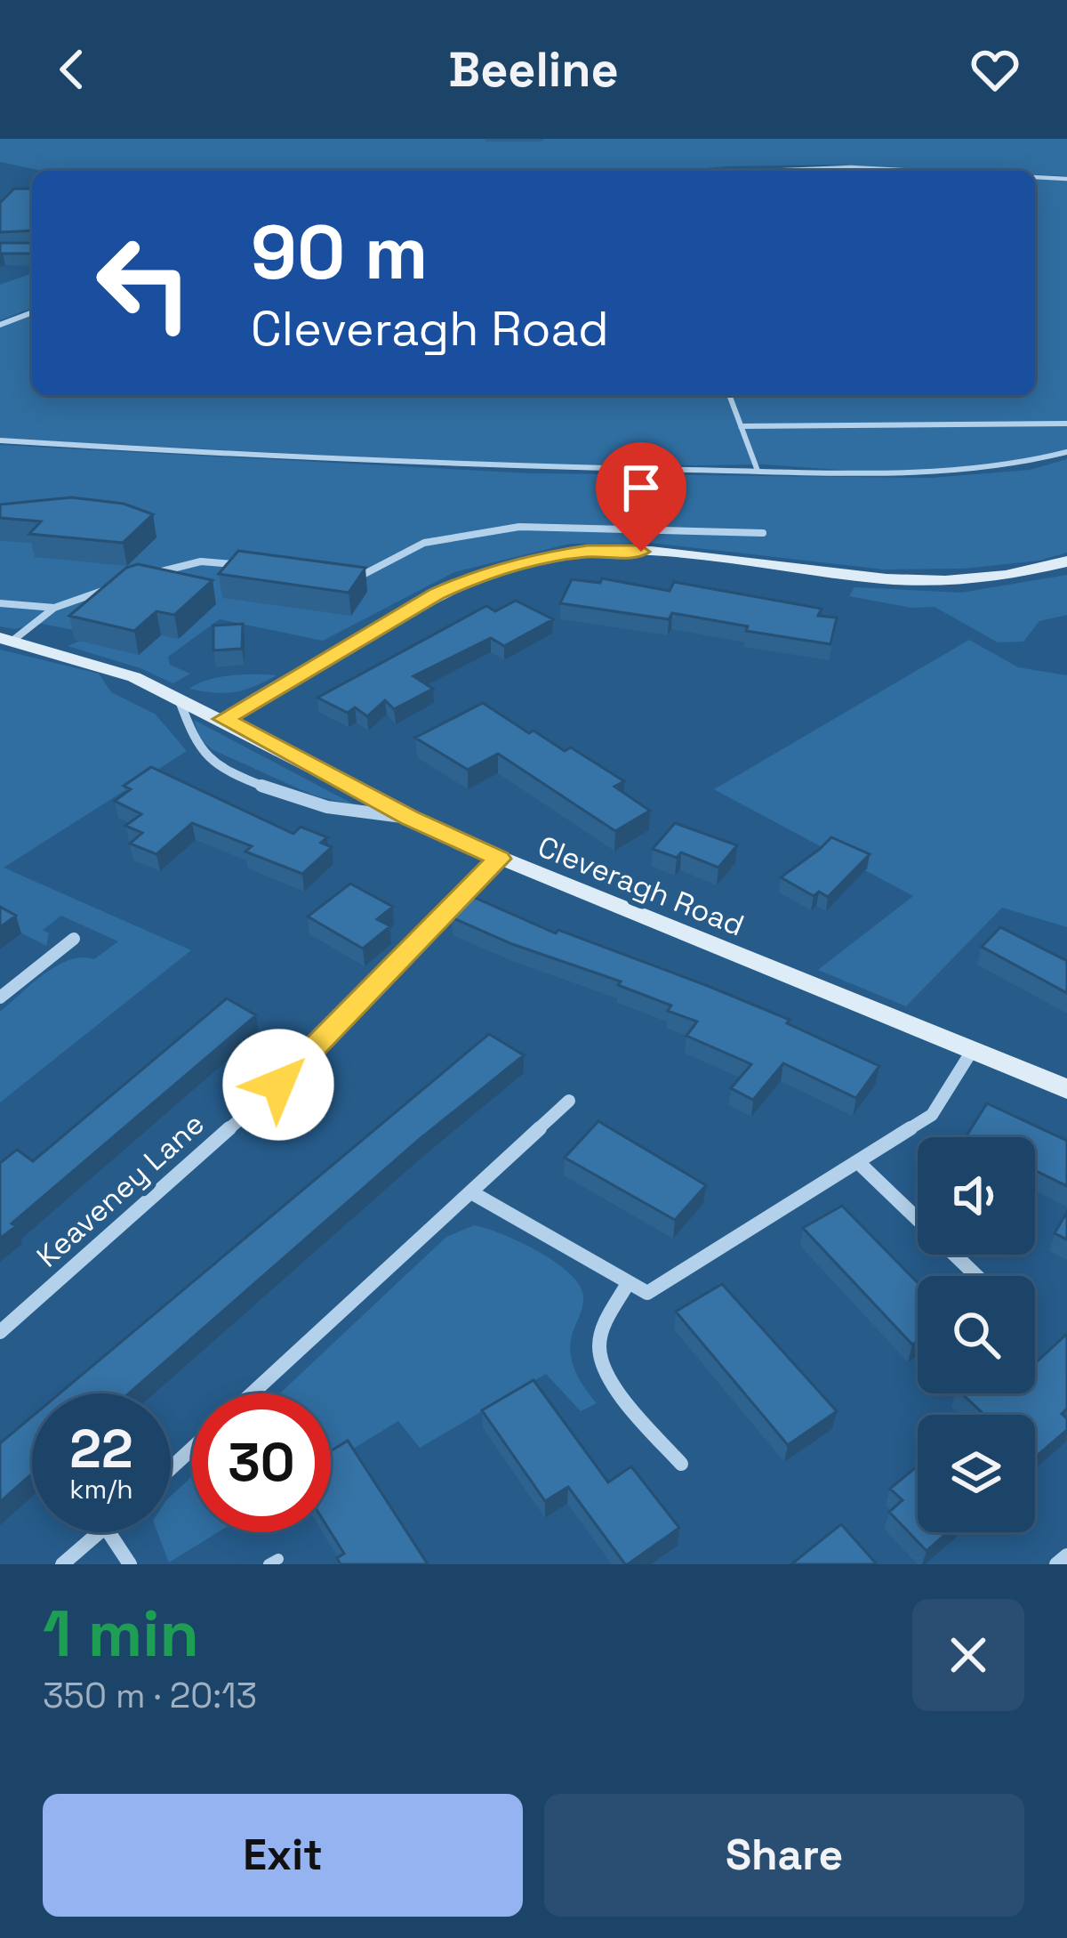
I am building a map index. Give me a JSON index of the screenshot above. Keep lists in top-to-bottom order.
{
  "streets": {
    "street": ["Cleveragh Road", "Keaveney Lane"]
  },
  "crossings": [
    ["Cleveragh Road", "Keaveney Lane"]
  ],
  "page": {
    "header": "Beeline",
    "turn": ["90 m", "Cleveragh Road"],
    "speed": "22 km/h",
    "limit": "30",
    "heading": ["1 min", "350 m · 20:13"],
    "buttons": ["Exit", "Share"]
  }
}
